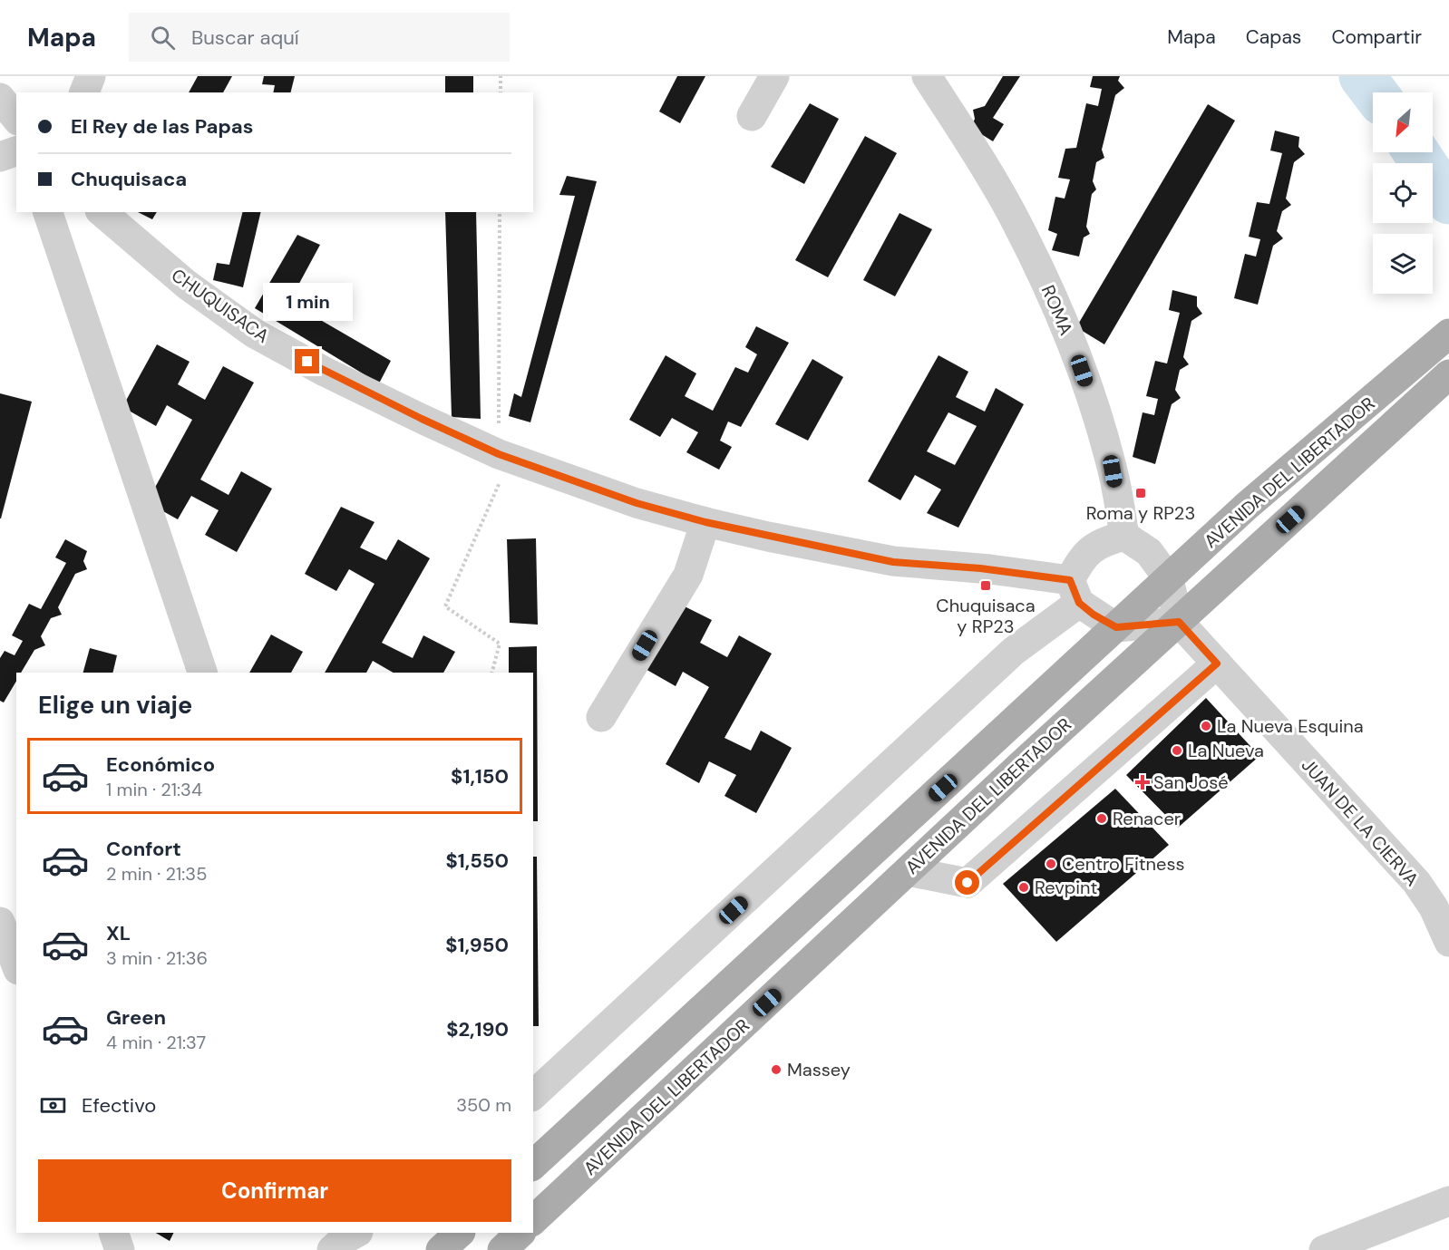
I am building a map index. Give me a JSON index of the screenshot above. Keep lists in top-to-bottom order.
{
  "streets": {
    "main road": ["AVENIDA DEL LIBERTADOR"],
    "street": ["CHUQUISACA", "ROMA", "JUAN DE LA CIERVA"]
  },
  "crossings": [
    ["CHUQUISACA", "ROMA"],
    ["CHUQUISACA", "AVENIDA DEL LIBERTADOR"],
    ["CHUQUISACA", "JUAN DE LA CIERVA"],
    ["ROMA", "AVENIDA DEL LIBERTADOR"],
    ["ROMA", "JUAN DE LA CIERVA"],
    ["AVENIDA DEL LIBERTADOR", "JUAN DE LA CIERVA"]
  ],
  "places": {
    "transit": ["Roma y RP23", "Chuquisaca y RP23"],
    "other": [
      "La Nueva Esquina",
      "La Nueva",
      "Renacer",
      "Centro Fitness",
      "Revpint",
      "Massey"
    ],
    "health": ["San José"]
  },
  "north": "bottom left",
  "page": {
    "header": "Mapa",
    "search": "Buscar aquí",
    "nav": ["Mapa", "Capas", "Compartir"],
    "banner": ["El Rey de las Papas", "Chuquisaca"],
    "bubble": "1 min",
    "heading": "Elige un viaje",
    "list": [
      {
        "name": "Económico",
        "note": "1 min · 21:34",
        "value": "$1,150"
      },
      {
        "name": "Confort",
        "note": "2 min · 21:35",
        "value": "$1,550"
      },
      {
        "name": "XL",
        "note": "3 min · 21:36",
        "value": "$1,950"
      },
      {
        "name": "Green",
        "note": "4 min · 21:37",
        "value": "$2,190"
      }
    ],
    "pay": ["Efectivo", "350 m"],
    "buttons": "Confirmar"
  }
}
